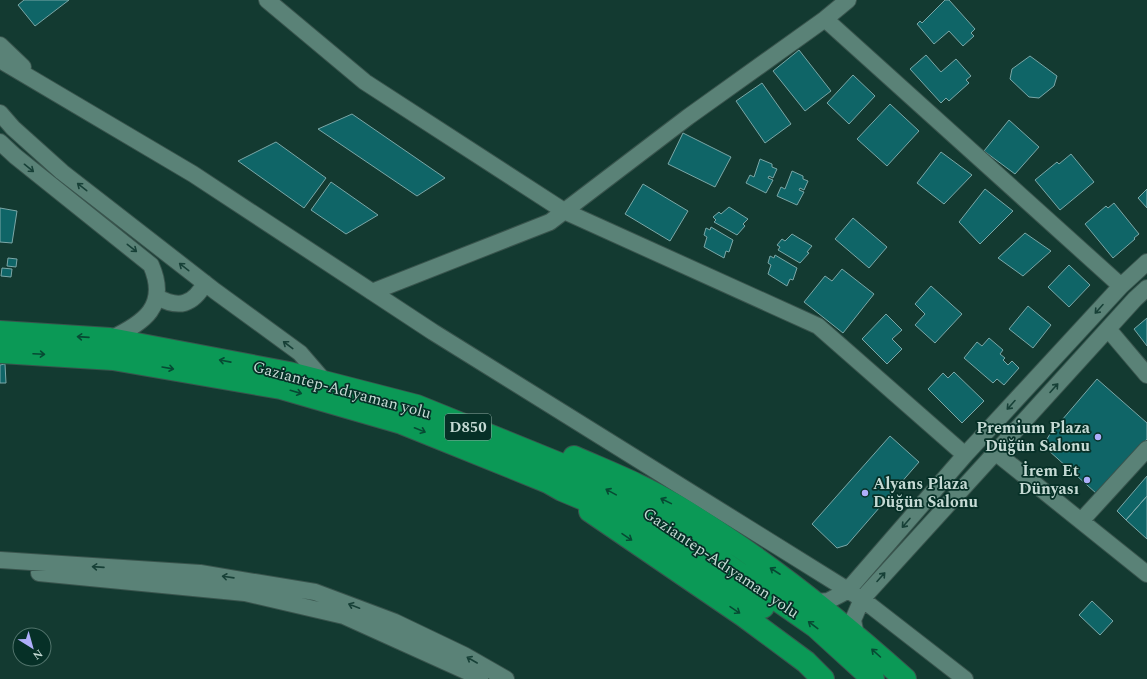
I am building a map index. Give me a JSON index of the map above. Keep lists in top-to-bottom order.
{
  "streets": {
    "highway": ["Gaziantep-Adıyaman yolu", "D850"]
  },
  "places": ["Premium Plaza Düğün Salonu", "İrem Et Dünyası", "Alyans Plaza Düğün Salonu"],
  "north": "bottom right"
}
